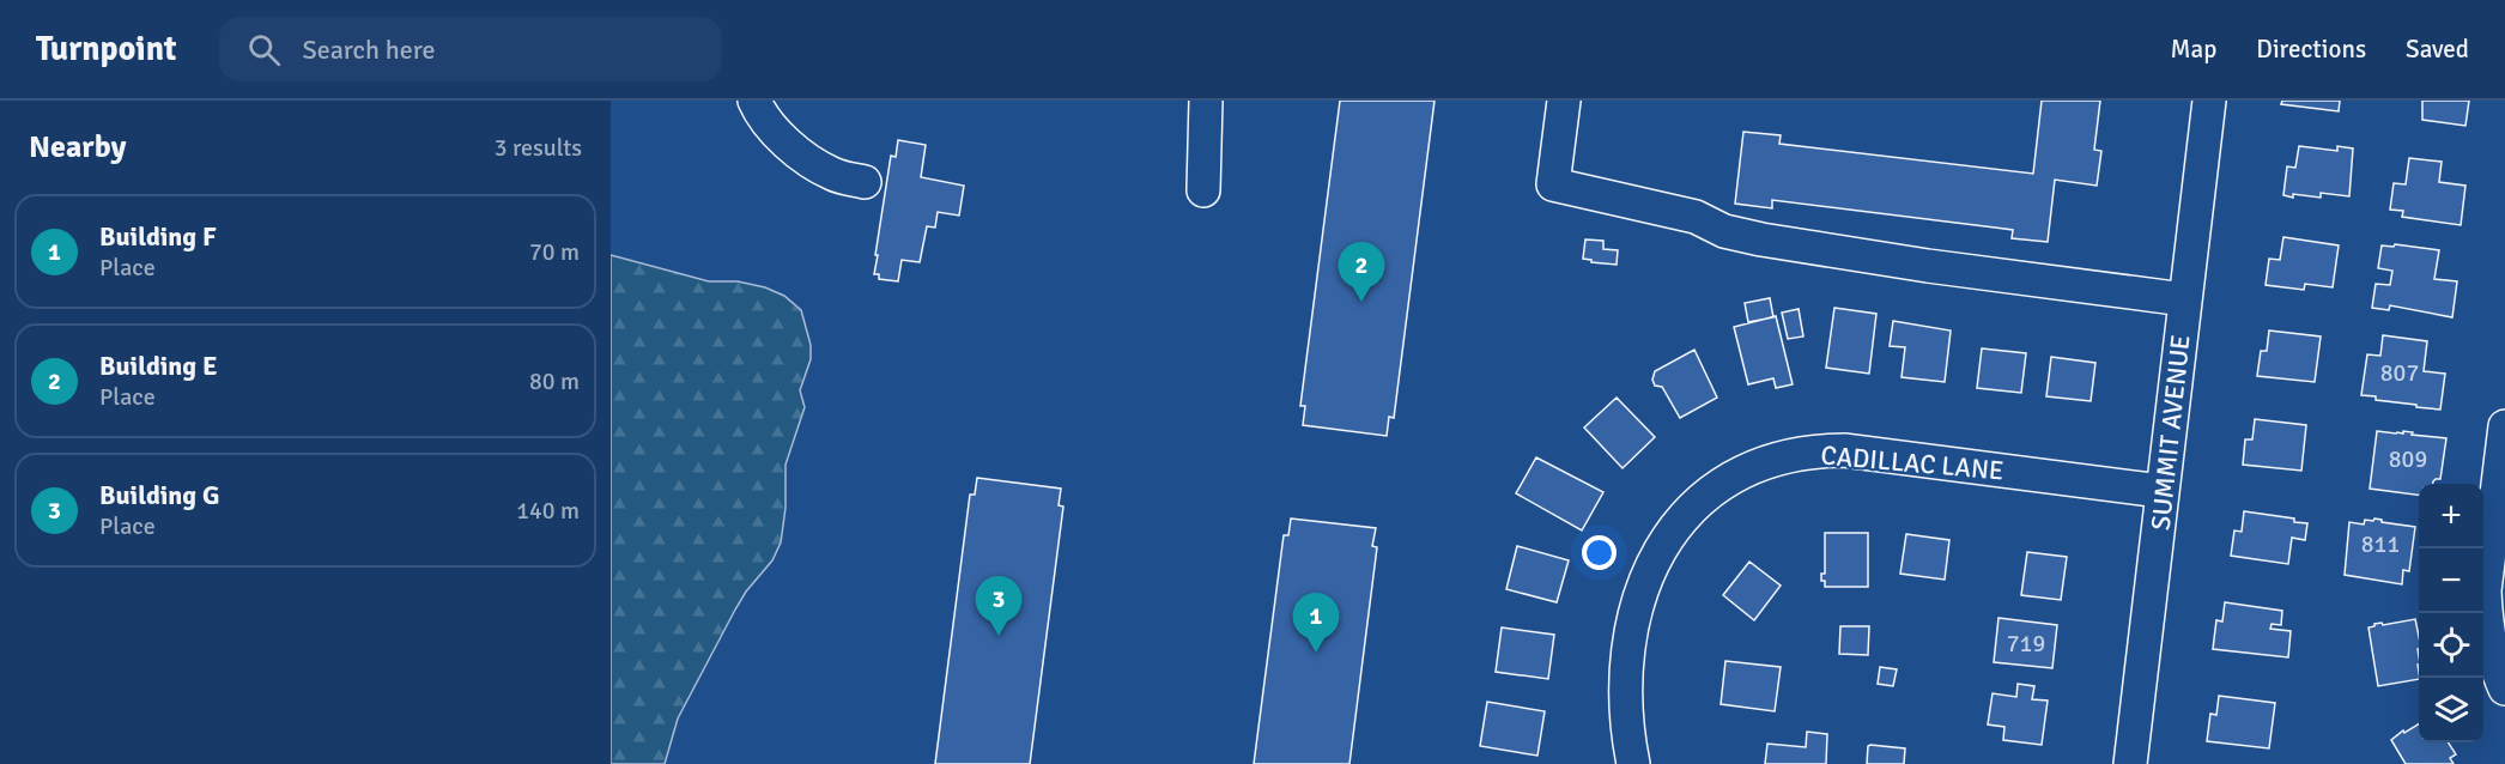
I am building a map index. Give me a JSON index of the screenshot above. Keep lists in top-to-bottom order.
{
  "streets": {
    "street": ["SUMMIT AVENUE", "CADILLAC LANE"]
  },
  "crossings": [
    ["SUMMIT AVENUE", "CADILLAC LANE"]
  ],
  "house_numbers": [
    "807",
    "809",
    "811",
    "719"
  ],
  "page": {
    "header": "Turnpoint",
    "search": "Search here",
    "nav": ["Map", "Directions", "Saved"],
    "heading": ["Nearby", "3 results"],
    "list": [
      {
        "mark": "1",
        "name": "Building F",
        "note": "Place",
        "value": "70 m"
      },
      {
        "mark": "2",
        "name": "Building E",
        "note": "Place",
        "value": "80 m"
      },
      {
        "mark": "3",
        "name": "Building G",
        "note": "Place",
        "value": "140 m"
      }
    ],
    "pins": ["2", "3", "1"],
    "map_buttons": ["+", "−"]
  }
}
